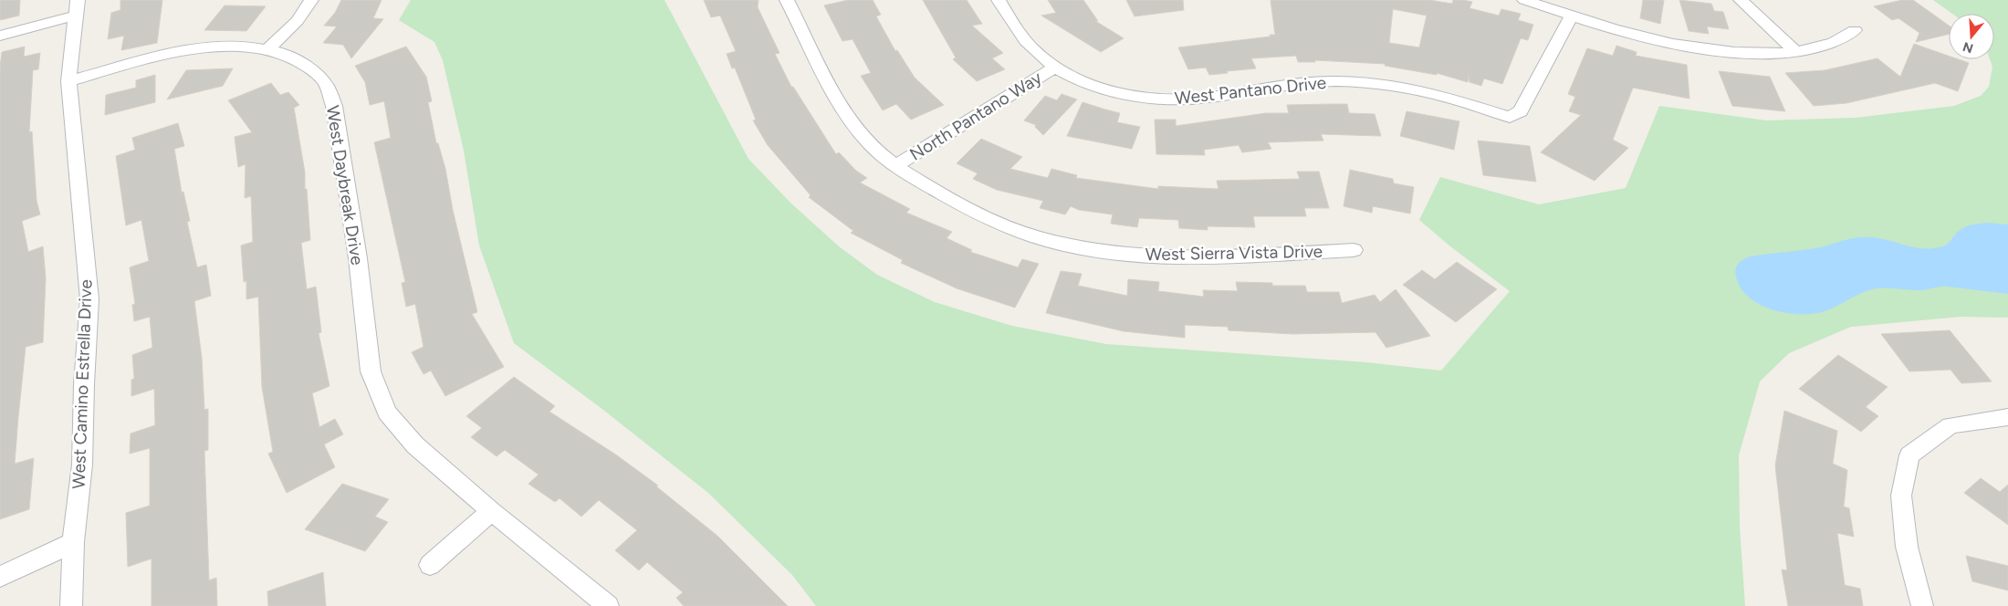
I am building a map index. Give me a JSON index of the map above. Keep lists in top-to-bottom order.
{
  "streets": {
    "street": [
      "West Pantano Drive",
      "North Pantano Way",
      "West Daybreak Drive",
      "West Sierra Vista Drive",
      "West Camino Estrella Drive"
    ]
  },
  "crossings": [
    ["West Pantano Drive", "North Pantano Way"],
    ["North Pantano Way", "West Sierra Vista Drive"],
    ["West Daybreak Drive", "West Camino Estrella Drive"]
  ],
  "north": "bottom"
}
